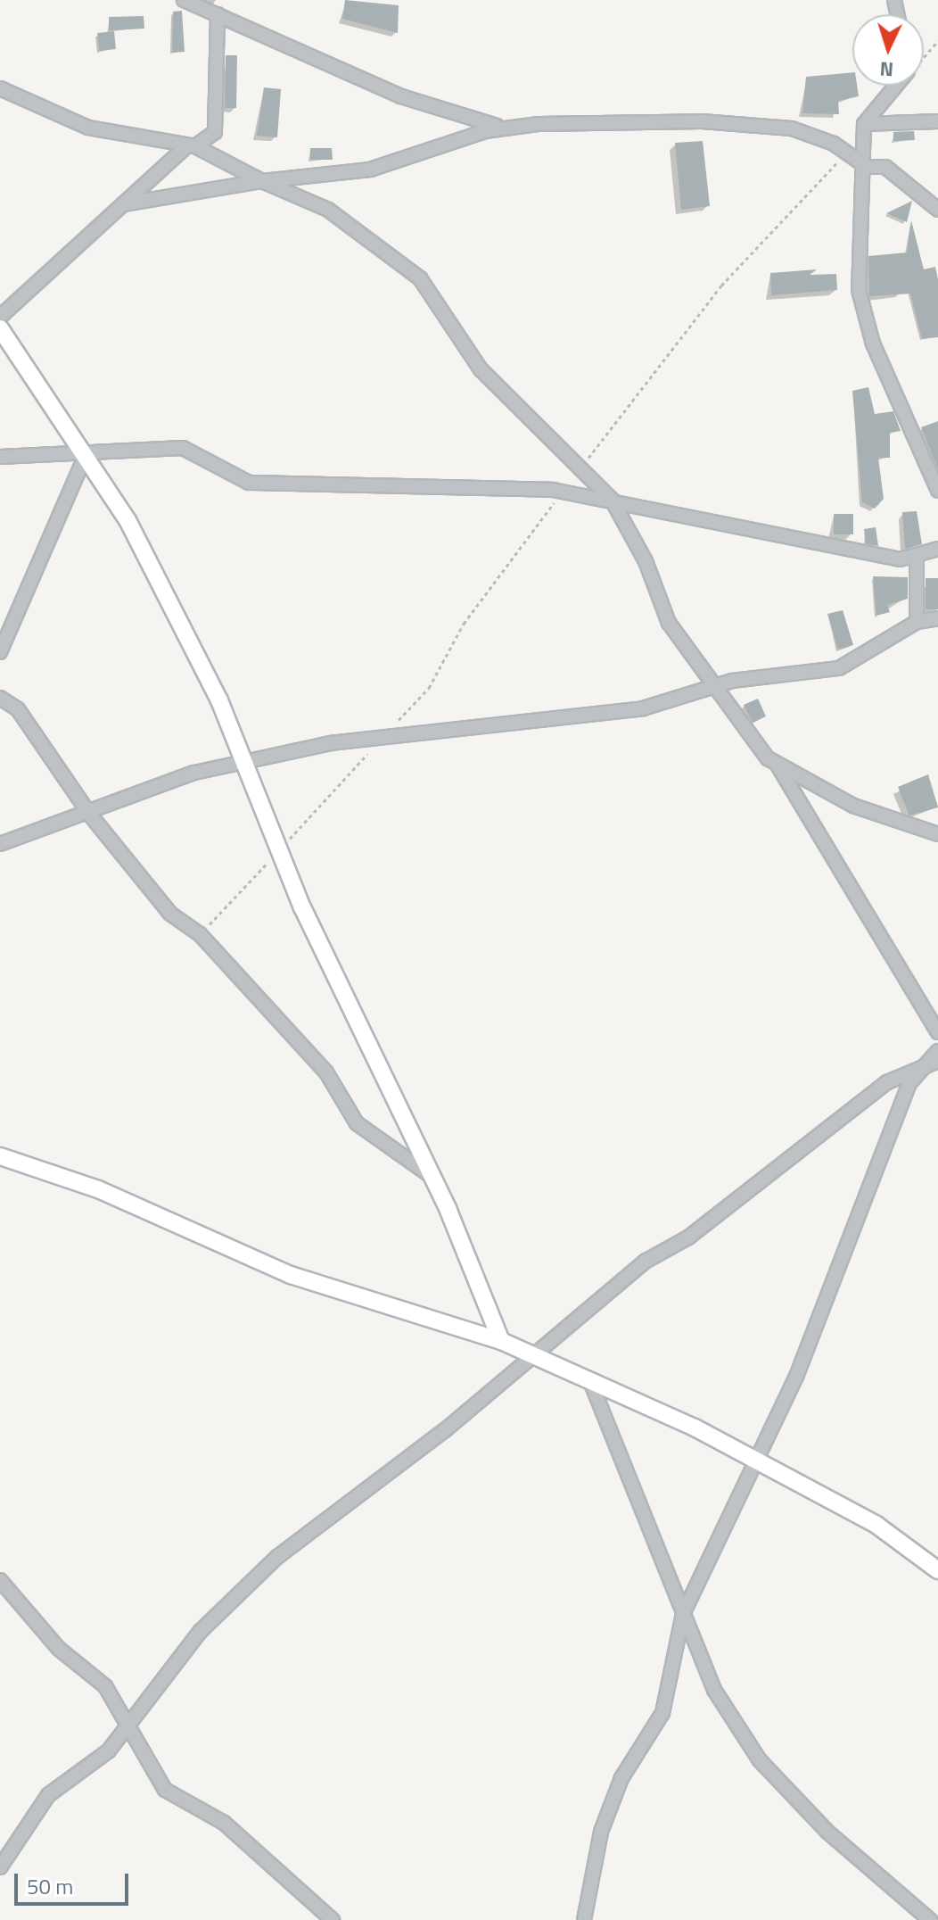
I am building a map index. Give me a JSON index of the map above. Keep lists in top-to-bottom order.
{
  "scale_bar": "50 m",
  "north": "bottom"
}
